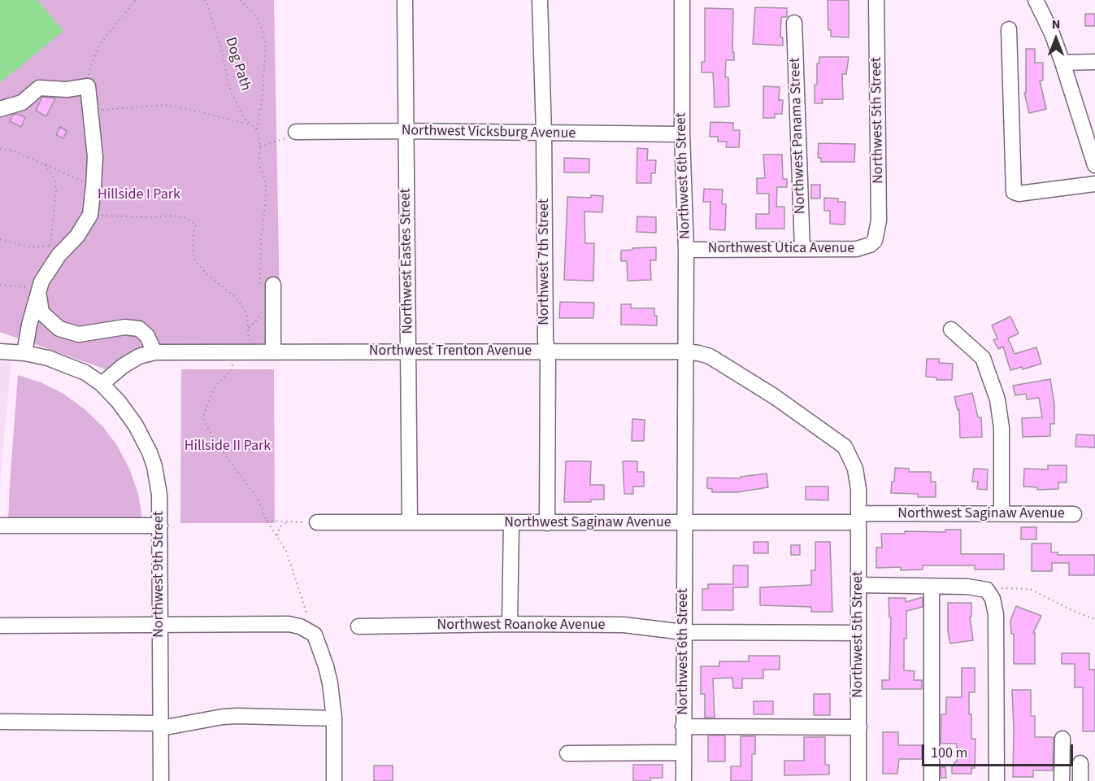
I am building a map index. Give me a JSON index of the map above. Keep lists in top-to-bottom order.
{
  "streets": {
    "street": [
      "Northwest 5th Street",
      "Northwest Vicksburg Avenue",
      "Northwest Panama Street",
      "Northwest 6th Street",
      "Northwest Utica Avenue",
      "Northwest Eastes Street",
      "Northwest 7th Street",
      "Northwest Trenton Avenue",
      "Northwest Saginaw Avenue",
      "Northwest 9th Street",
      "Northwest Roanoke Avenue"
    ],
    "path": ["Dog Path"]
  },
  "crossings": [
    ["Northwest 5th Street", "Northwest Utica Avenue"],
    ["Northwest 5th Street", "Northwest Trenton Avenue"],
    ["Northwest 5th Street", "Northwest Saginaw Avenue"],
    ["Northwest 5th Street", "Northwest Roanoke Avenue"],
    ["Northwest Vicksburg Avenue", "Northwest 6th Street"],
    ["Northwest Vicksburg Avenue", "Northwest Eastes Street"],
    ["Northwest Vicksburg Avenue", "Northwest 7th Street"],
    ["Northwest Panama Street", "Northwest Utica Avenue"],
    ["Northwest 6th Street", "Northwest Utica Avenue"],
    ["Northwest 6th Street", "Northwest Trenton Avenue"],
    ["Northwest 6th Street", "Northwest Saginaw Avenue"],
    ["Northwest 6th Street", "Northwest Roanoke Avenue"],
    ["Northwest Eastes Street", "Northwest Trenton Avenue"],
    ["Northwest Eastes Street", "Northwest Saginaw Avenue"],
    ["Northwest 7th Street", "Northwest Trenton Avenue"],
    ["Northwest 7th Street", "Northwest Saginaw Avenue"],
    ["Northwest Trenton Avenue", "Northwest 9th Street"]
  ],
  "parks": ["Hillside I Park", "Hillside II Park"],
  "scale_bar": "100 m",
  "north": "top"
}
